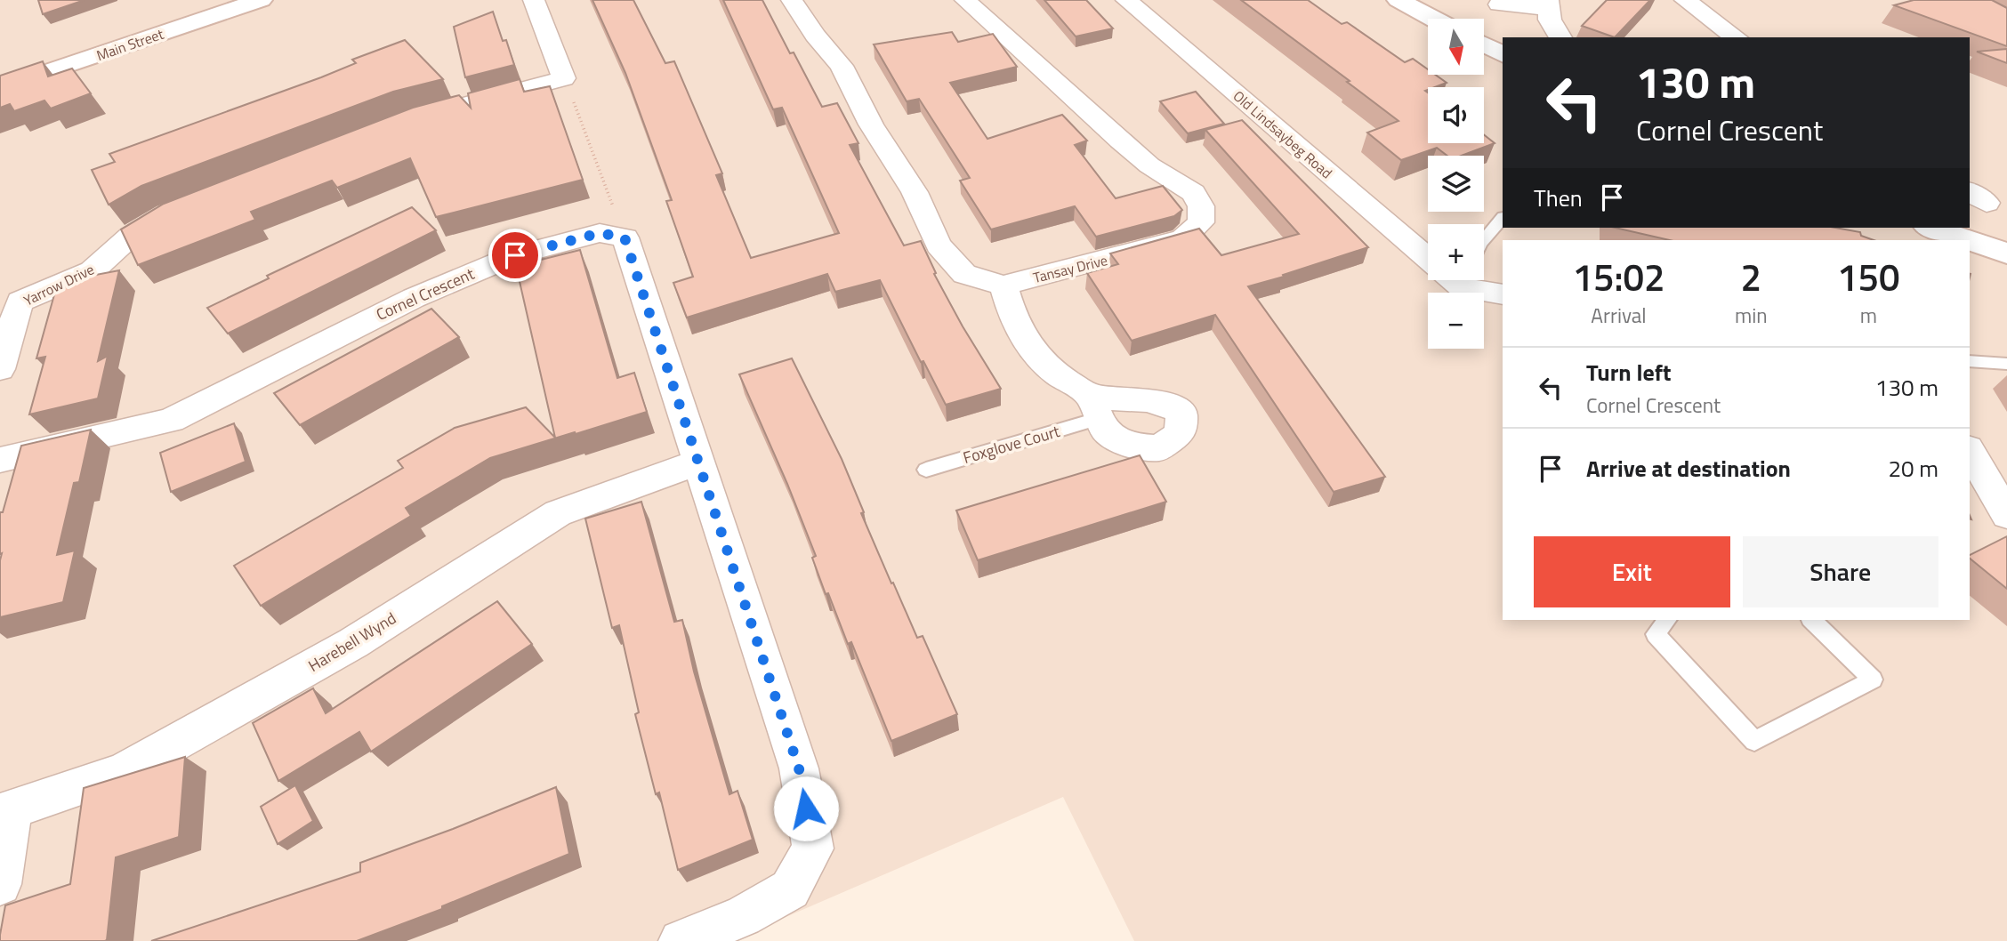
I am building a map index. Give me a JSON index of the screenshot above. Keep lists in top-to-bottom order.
{
  "streets": {
    "street": [
      "Main Street",
      "Old Lindsaybeg Road",
      "Tansay Drive",
      "Yarrow Drive",
      "Cornel Crescent",
      "Foxglove Court",
      "Harebell Wynd"
    ]
  },
  "crossings": [
    ["Tansay Drive", "Foxglove Court"]
  ],
  "north": "bottom",
  "page": {
    "map_buttons": ["+", "−"],
    "turn": ["130 m", "Cornel Crescent"],
    "then": "Then",
    "eta": [
      "15:02",
      "Arrival",
      "2",
      "min",
      "150",
      "m"
    ],
    "list": [
      {
        "name": "Turn left",
        "note": "Cornel Crescent",
        "value": "130 m"
      },
      {
        "name": "Arrive at destination",
        "value": "20 m"
      }
    ],
    "buttons": ["Exit", "Share"]
  }
}
